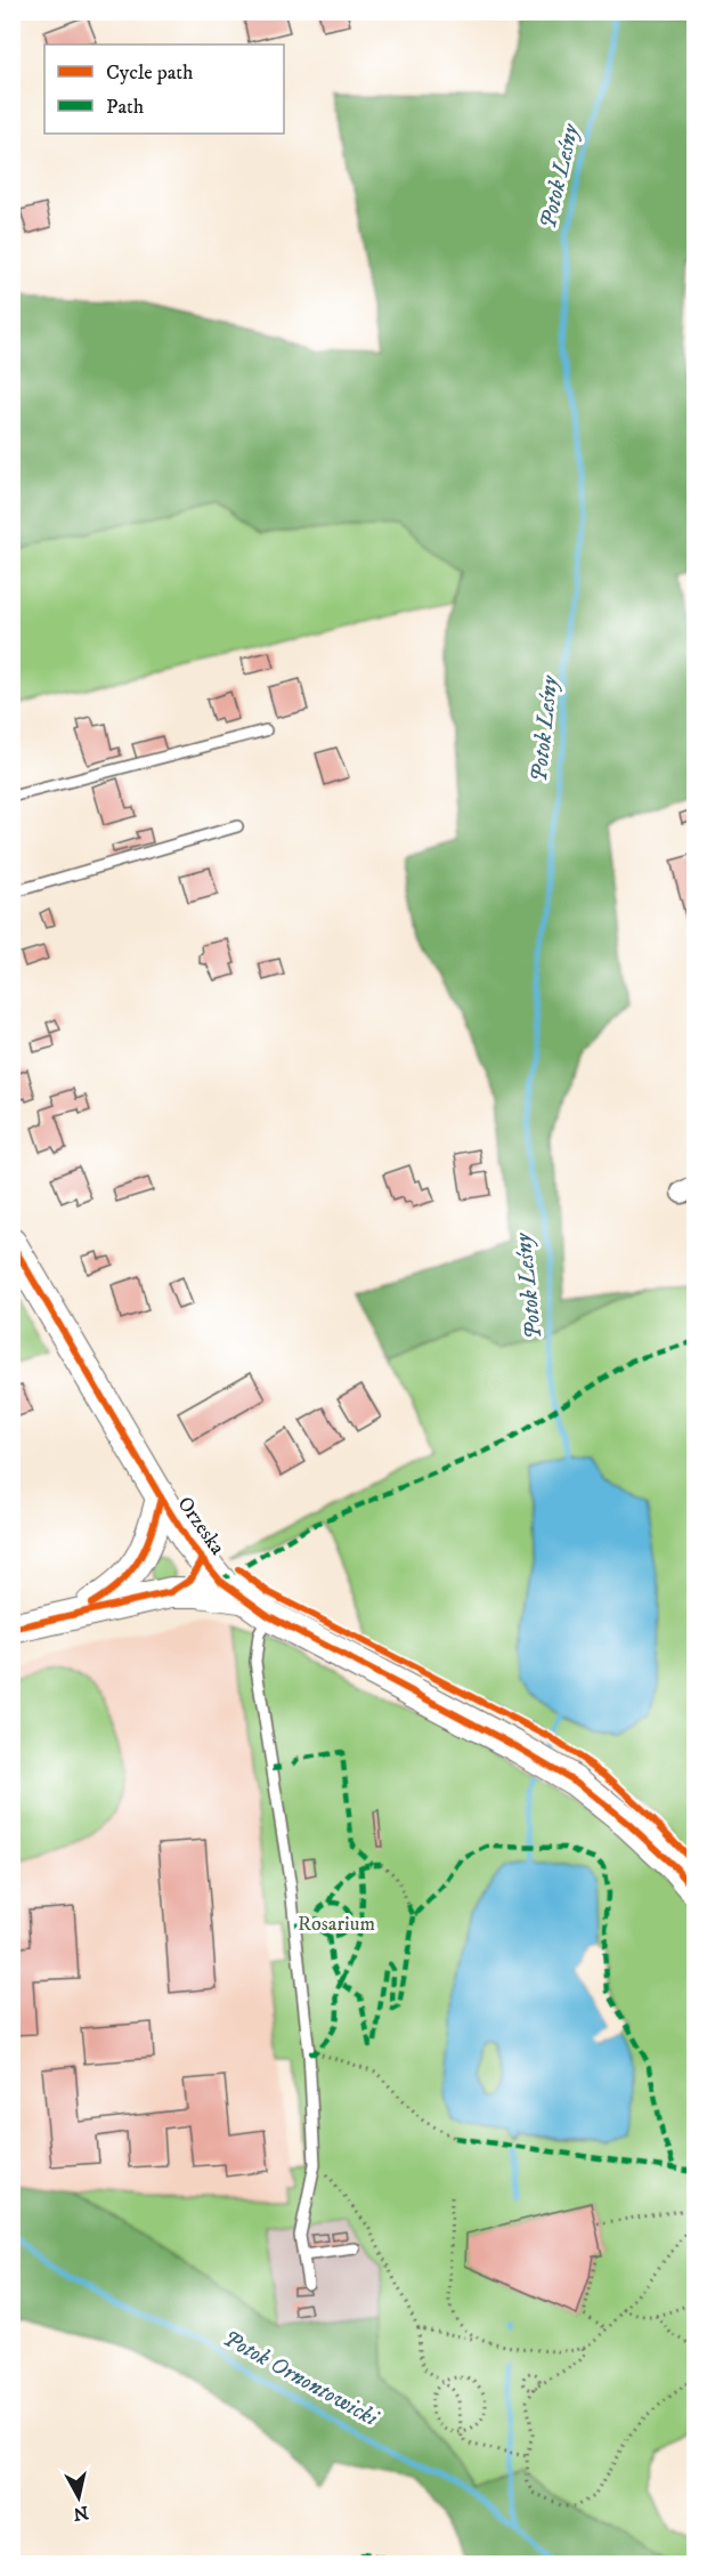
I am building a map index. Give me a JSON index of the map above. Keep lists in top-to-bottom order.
{
  "streets": {
    "street": ["Orzeska"]
  },
  "water": ["Potok Leśny", "Potok Ornontowicki"],
  "parks": ["Rosarium"],
  "legend": ["Cycle path", "Path"],
  "north": "bottom"
}
